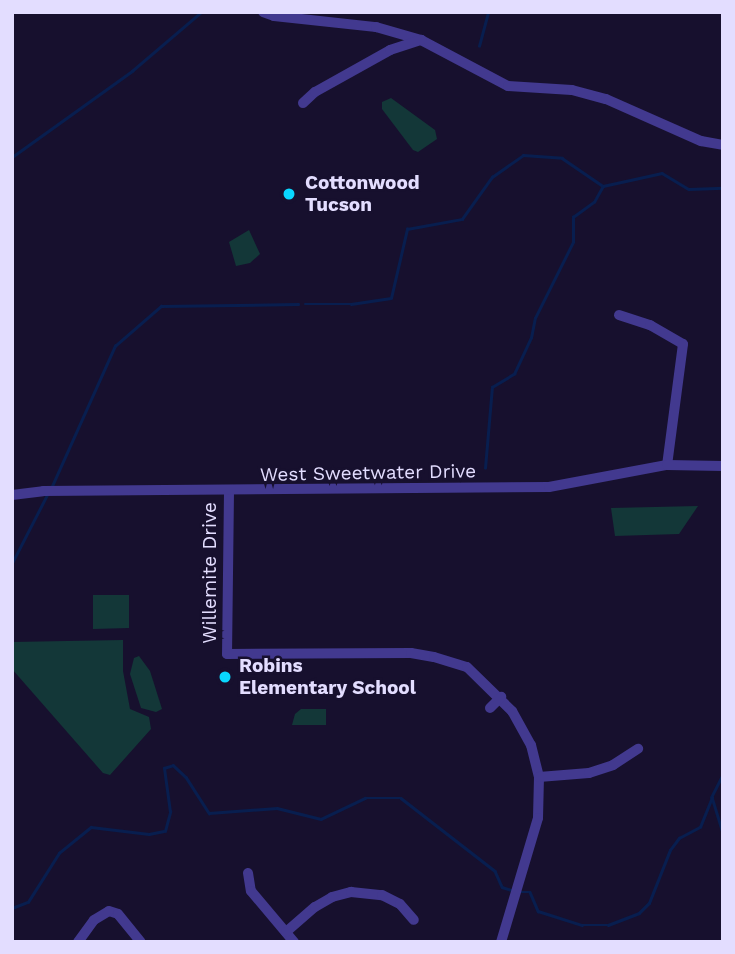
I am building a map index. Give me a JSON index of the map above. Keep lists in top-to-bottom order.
{
  "streets": {
    "street": ["West Sweetwater Drive", "Willemite Drive"]
  },
  "crossings": [
    ["West Sweetwater Drive", "Willemite Drive"]
  ],
  "places": ["Cottonwood Tucson", "Robins Elementary School"]
}
